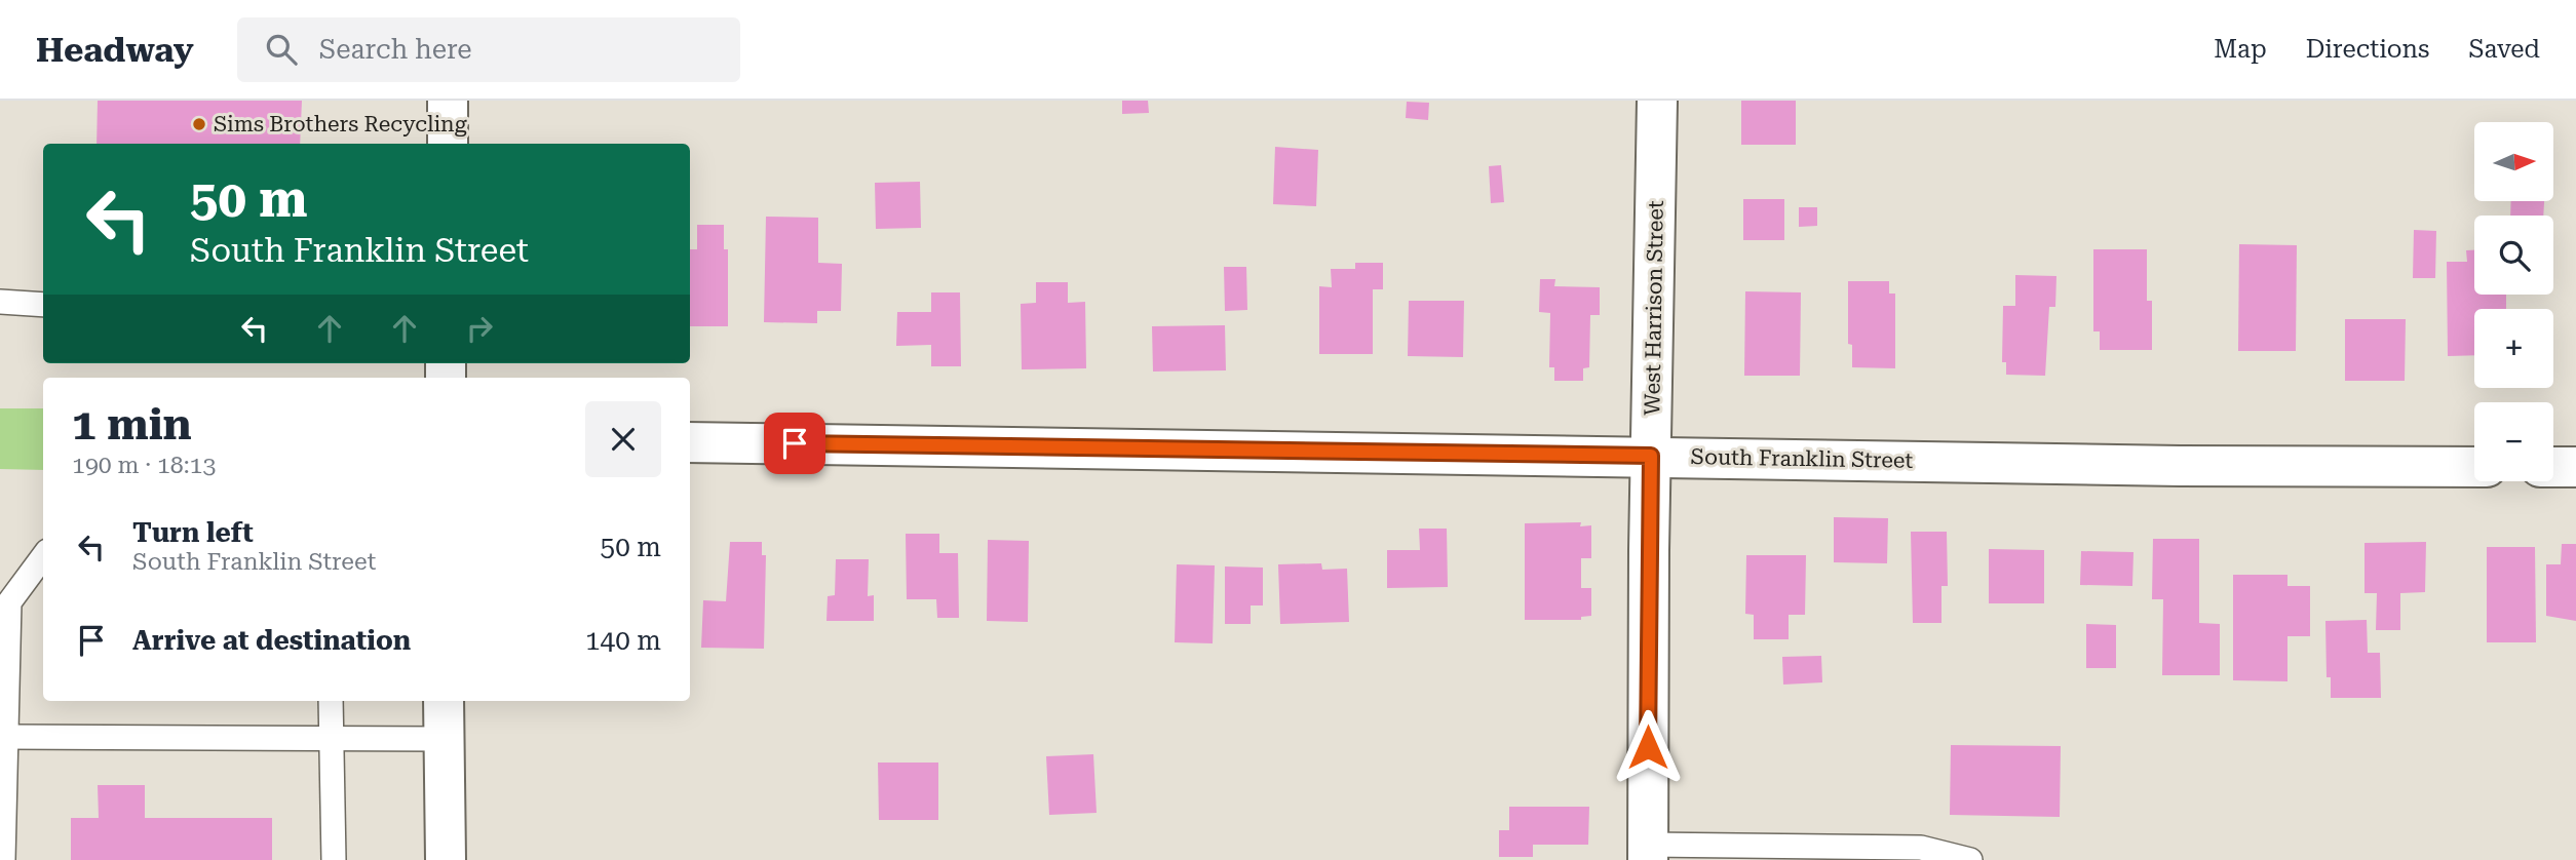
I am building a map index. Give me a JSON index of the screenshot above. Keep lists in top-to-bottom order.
{
  "streets": {
    "street": ["West Harrison Street", "South Franklin Street"]
  },
  "crossings": [
    ["West Harrison Street", "South Franklin Street"]
  ],
  "places": ["Sims Brothers Recycling"],
  "north": "right",
  "page": {
    "header": "Headway",
    "search": "Search here",
    "nav": ["Map", "Directions", "Saved"],
    "map_buttons": ["+", "−"],
    "turn": ["50 m", "South Franklin Street"],
    "heading": ["1 min", "190 m · 18:13"],
    "list": [
      {
        "name": "Turn left",
        "note": "South Franklin Street",
        "value": "50 m"
      },
      {
        "name": "Arrive at destination",
        "value": "140 m"
      }
    ]
  }
}
